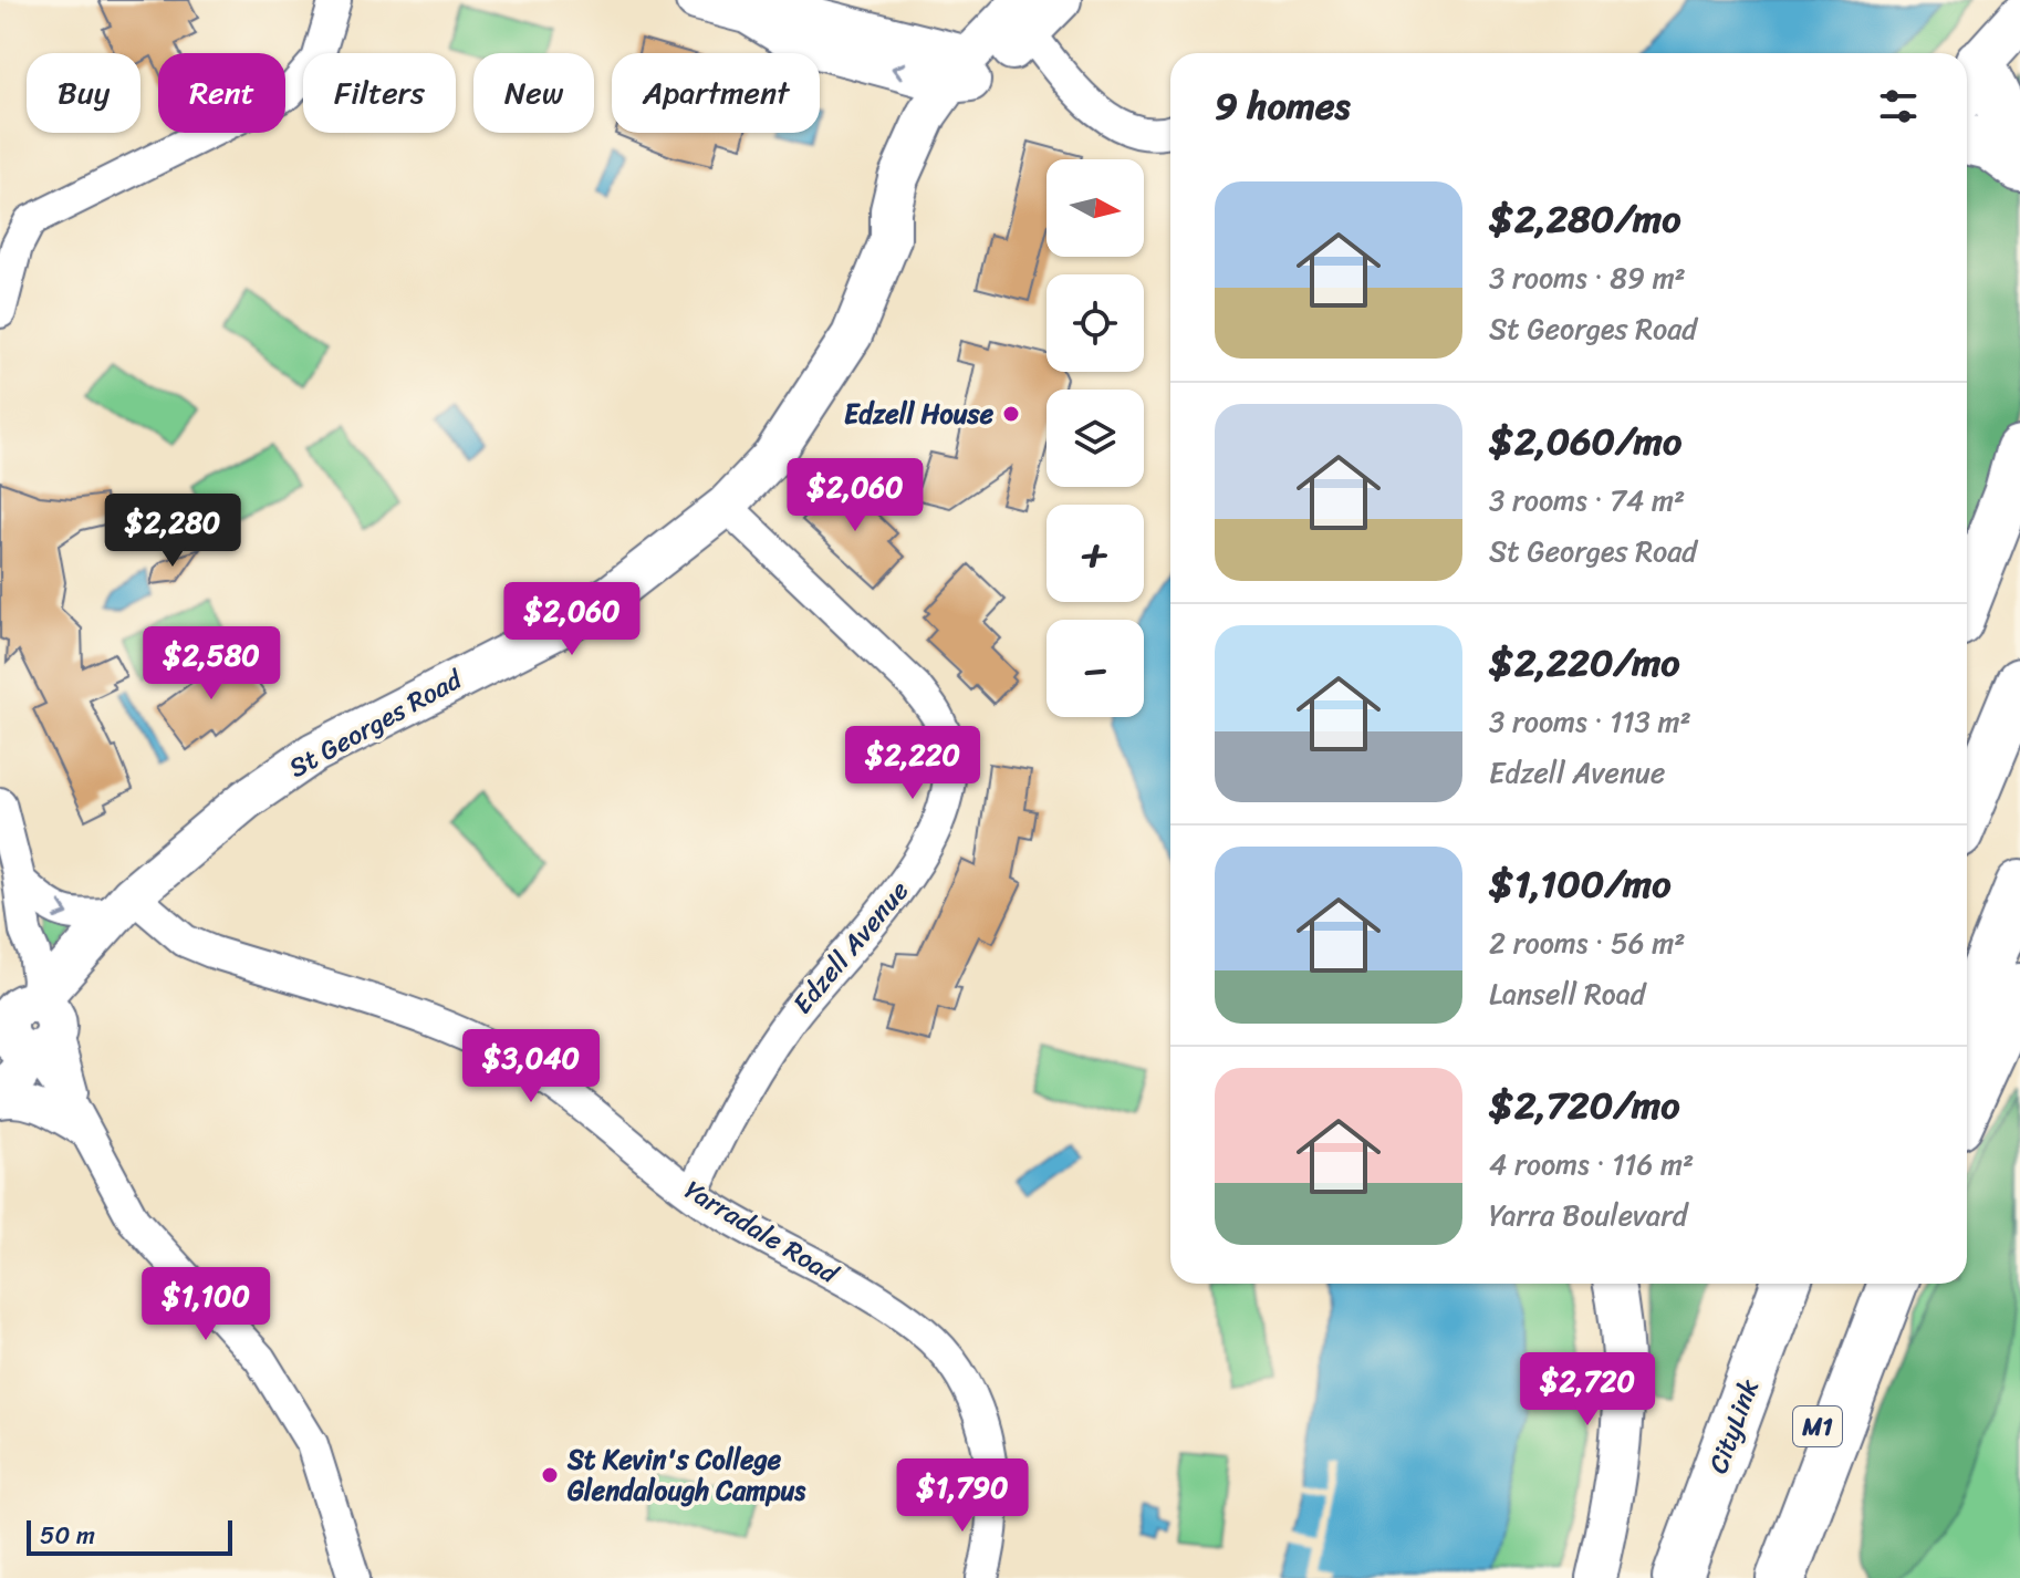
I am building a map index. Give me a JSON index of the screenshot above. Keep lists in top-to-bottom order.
{
  "streets": {
    "highway": ["CityLink", "M1"],
    "street": ["St Georges Road", "Edzell Avenue", "Yarradale Road"]
  },
  "crossings": [
    ["St Georges Road", "Edzell Avenue"],
    ["St Georges Road", "Yarradale Road"],
    ["Edzell Avenue", "Yarradale Road"]
  ],
  "places": ["Edzell House", "St Kevin's College Glendalough Campus"],
  "scale_bar": "50 m",
  "north": "right",
  "page": {
    "chip": [
      "Buy",
      "Rent",
      "Filters",
      "New",
      "Apartment"
    ],
    "heading": "9 homes",
    "map_buttons": ["+", "−"],
    "list": [
      {
        "name": "$2,280/mo",
        "note": "3 rooms · 89 m² · St Georges Road"
      },
      {
        "name": "$2,060/mo",
        "note": "3 rooms · 74 m² · St Georges Road"
      },
      {
        "name": "$2,220/mo",
        "note": "3 rooms · 113 m² · Edzell Avenue"
      },
      {
        "name": "$1,100/mo",
        "note": "2 rooms · 56 m² · Lansell Road"
      },
      {
        "name": "$2,720/mo",
        "note": "4 rooms · 116 m² · Yarra Boulevard"
      }
    ],
    "price": [
      "$2,060",
      "$2,280",
      "$2,060",
      "$2,580",
      "$2,220",
      "$3,040",
      "$1,100",
      "$2,720",
      "$1,790"
    ],
    "scale": "50 m"
  }
}
